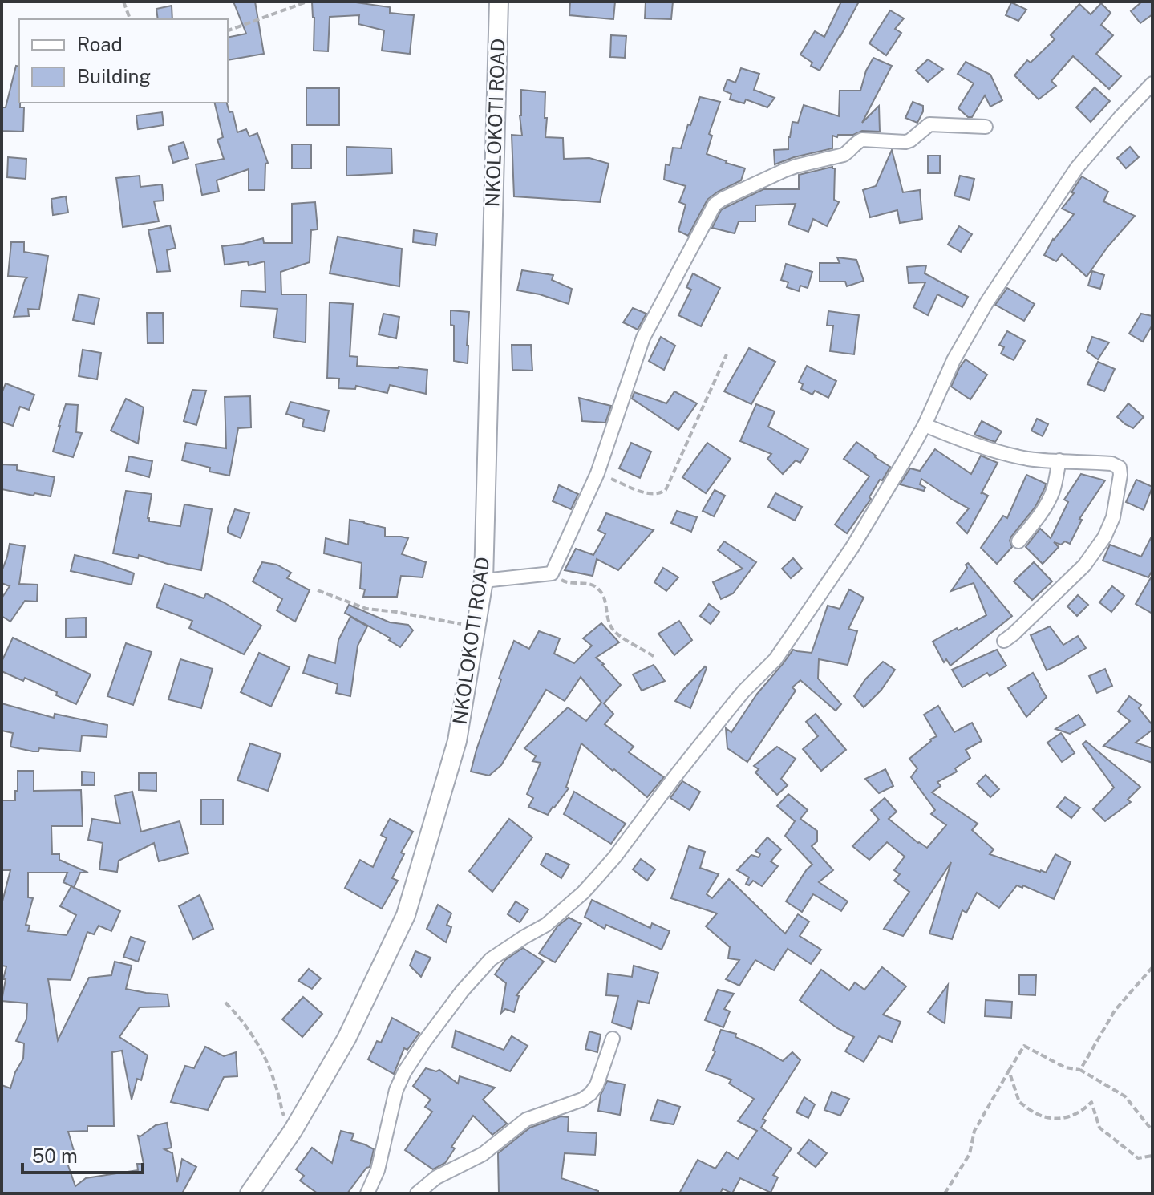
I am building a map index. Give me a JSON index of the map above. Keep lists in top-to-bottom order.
{
  "streets": {
    "main road": ["NKOLOKOTI ROAD"]
  },
  "legend": ["Road", "Building"],
  "scale_bar": "50 m"
}
